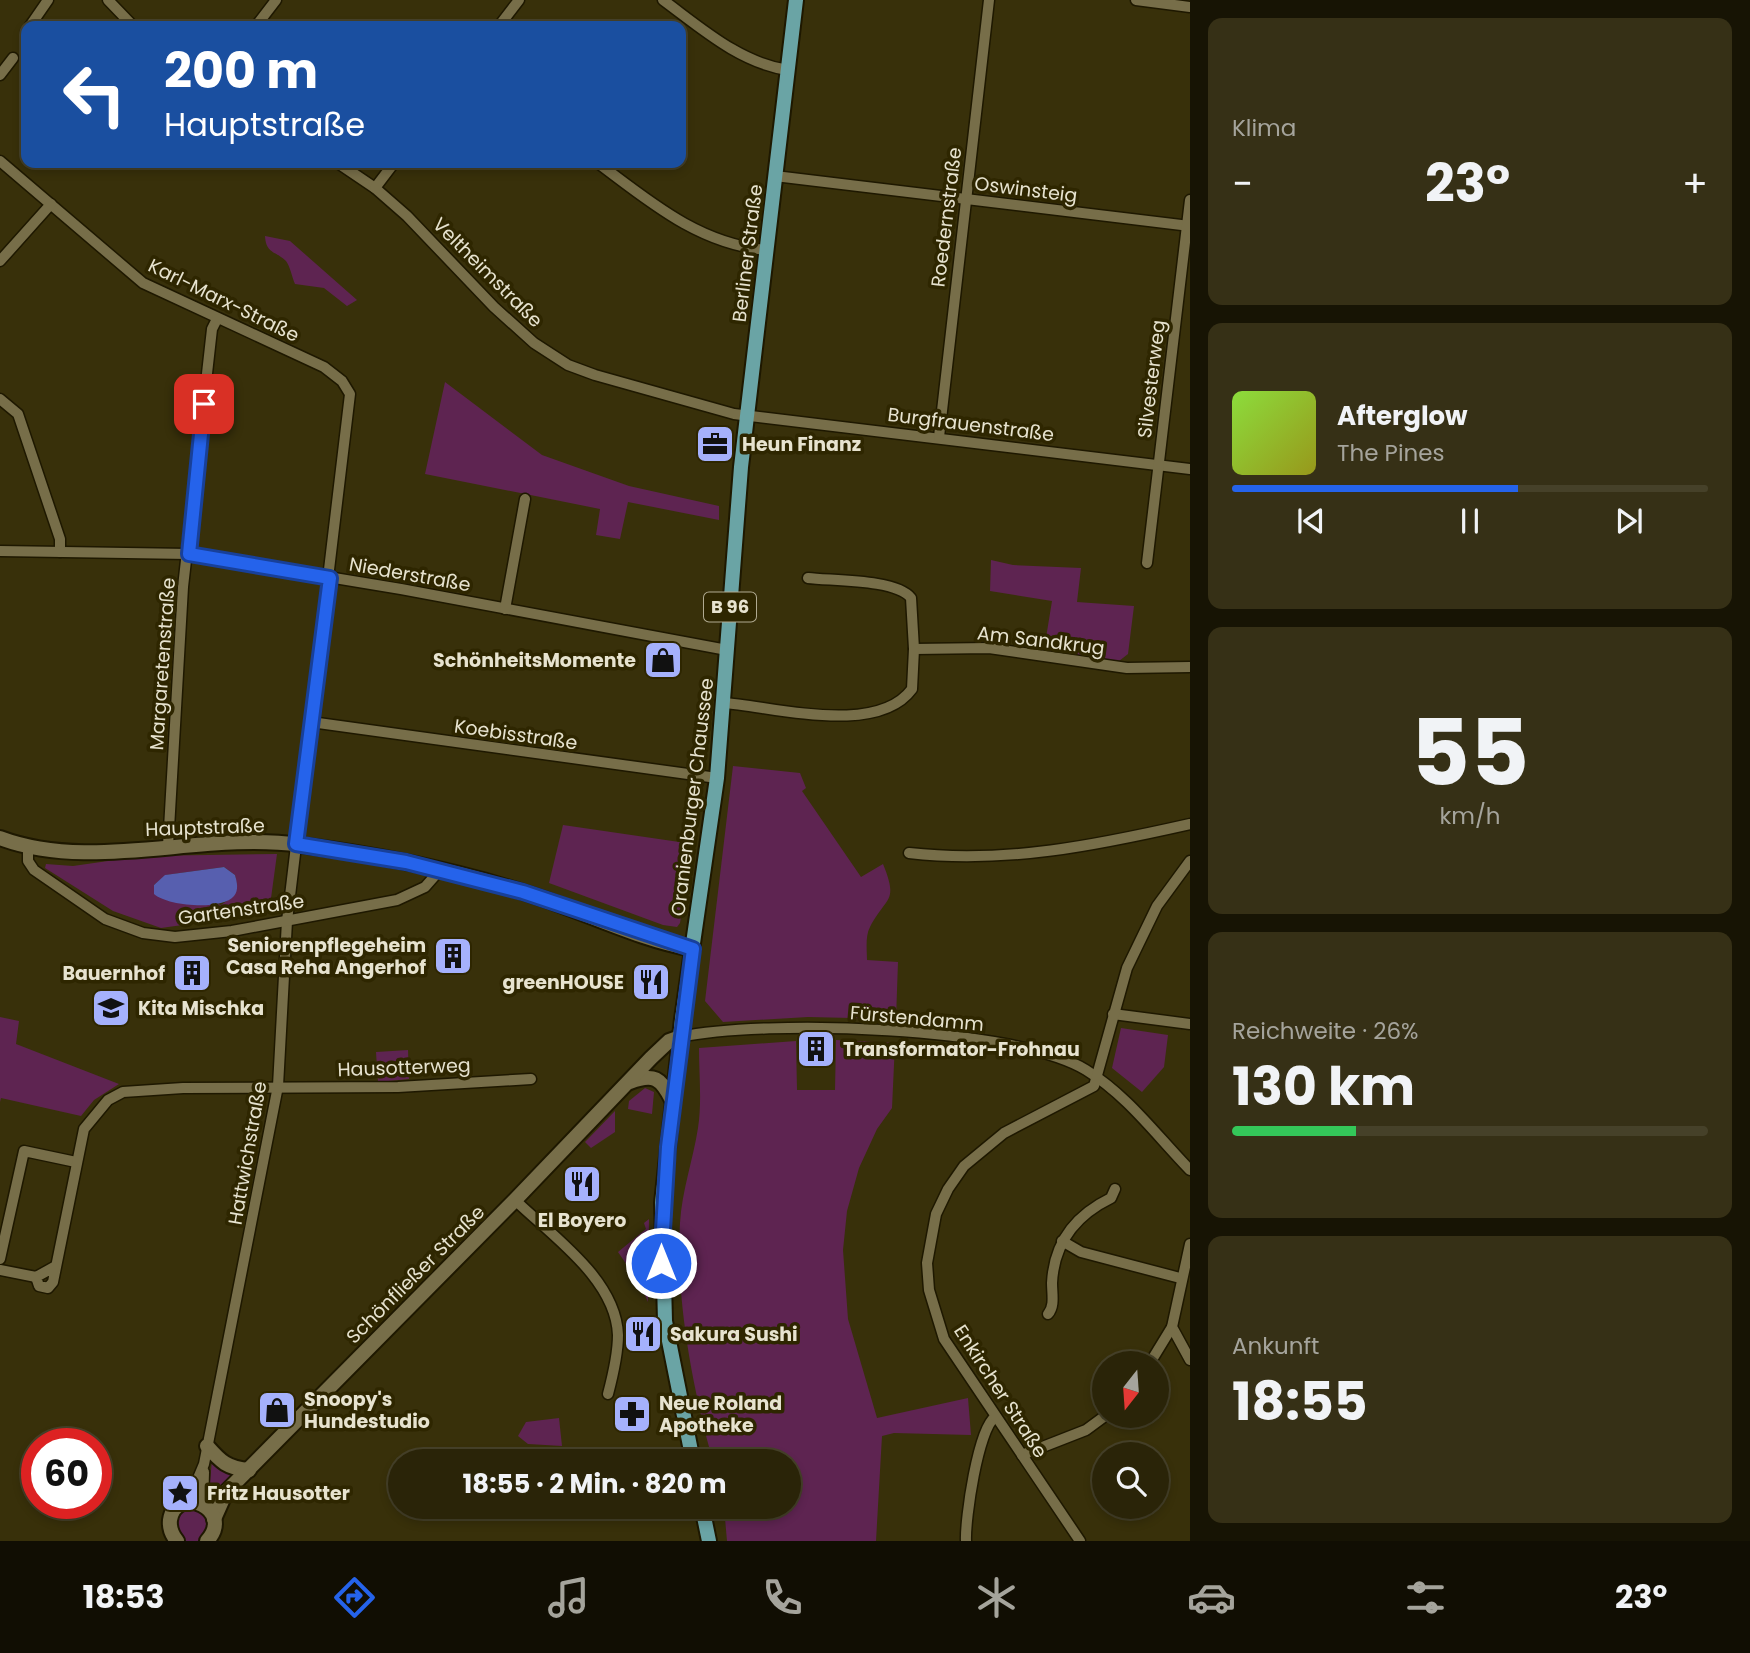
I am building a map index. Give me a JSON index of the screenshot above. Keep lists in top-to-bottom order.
{
  "streets": {
    "main road": [
      "Berliner Straße",
      "B 96",
      "Oranienburger Chaussee",
      "Hauptstraße",
      "Schönfließer Straße"
    ],
    "street": [
      "Oswinsteig",
      "Roedernstraße",
      "Veltheimstraße",
      "Karl-Marx-Straße",
      "Silvesterweg",
      "Burgfrauenstraße",
      "Niederstraße",
      "Am Sandkrug",
      "Margaretenstraße",
      "Koebisstraße",
      "Gartenstraße",
      "Fürstendamm",
      "Hausotterweg",
      "Hattwichstraße",
      "Enkircher Straße"
    ]
  },
  "crossings": [
    ["Oswinsteig", "Roedernstraße"],
    ["Oswinsteig", "Berliner Straße"],
    ["Oswinsteig", "Silvesterweg"],
    ["Roedernstraße", "Burgfrauenstraße"],
    ["Berliner Straße", "Veltheimstraße"],
    ["Berliner Straße", "Burgfrauenstraße"],
    ["Berliner Straße", "Oranienburger Chaussee"],
    ["Veltheimstraße", "Burgfrauenstraße"],
    ["Karl-Marx-Straße", "Margaretenstraße"],
    ["Karl-Marx-Straße", "Hattwichstraße"],
    ["Silvesterweg", "Burgfrauenstraße"],
    ["Niederstraße", "Margaretenstraße"],
    ["Niederstraße", "Oranienburger Chaussee"],
    ["Niederstraße", "Hattwichstraße"],
    ["Margaretenstraße", "Hauptstraße"],
    ["Koebisstraße", "Oranienburger Chaussee"],
    ["Koebisstraße", "Hattwichstraße"],
    ["Oranienburger Chaussee", "Hauptstraße"],
    ["Oranienburger Chaussee", "Fürstendamm"],
    ["Oranienburger Chaussee", "Schönfließer Straße"],
    ["Hauptstraße", "Gartenstraße"],
    ["Hauptstraße", "Hattwichstraße"],
    ["Gartenstraße", "Hattwichstraße"],
    ["Fürstendamm", "Schönfließer Straße"],
    ["Fürstendamm", "Enkircher Straße"],
    ["Hausotterweg", "Hattwichstraße"],
    ["Hattwichstraße", "Schönfließer Straße"]
  ],
  "places": {
    "office": ["Heun Finanz"],
    "shop": ["SchönheitsMomente", "Snoopy's Hundestudio"],
    "building": ["Seniorenpflegeheim Casa Reha Angerhof", "Bauernhof", "Transformator-Frohnau"],
    "restaurant": ["greenHOUSE", "El Boyero", "Sakura Sushi"],
    "school or university": ["Kita Mischka"],
    "pharmacy": ["Neue Roland Apotheke"],
    "place": ["Fritz Hausotter"]
  },
  "north": "bottom",
  "page": {
    "tile": [
      "Klima",
      ["55", "km/h"],
      ["Reichweite · 26%", "130 km"],
      ["Ankunft", "18:55"]
    ],
    "turn": ["200 m", "Hauptstraße"],
    "heat": ["−", "23°", "+"],
    "song": ["Afterglow", "The Pines"],
    "limit": "60",
    "trip": "18:55 · 2 Min. · 820 m",
    "tabs": ["18:53", "23°"]
  }
}
